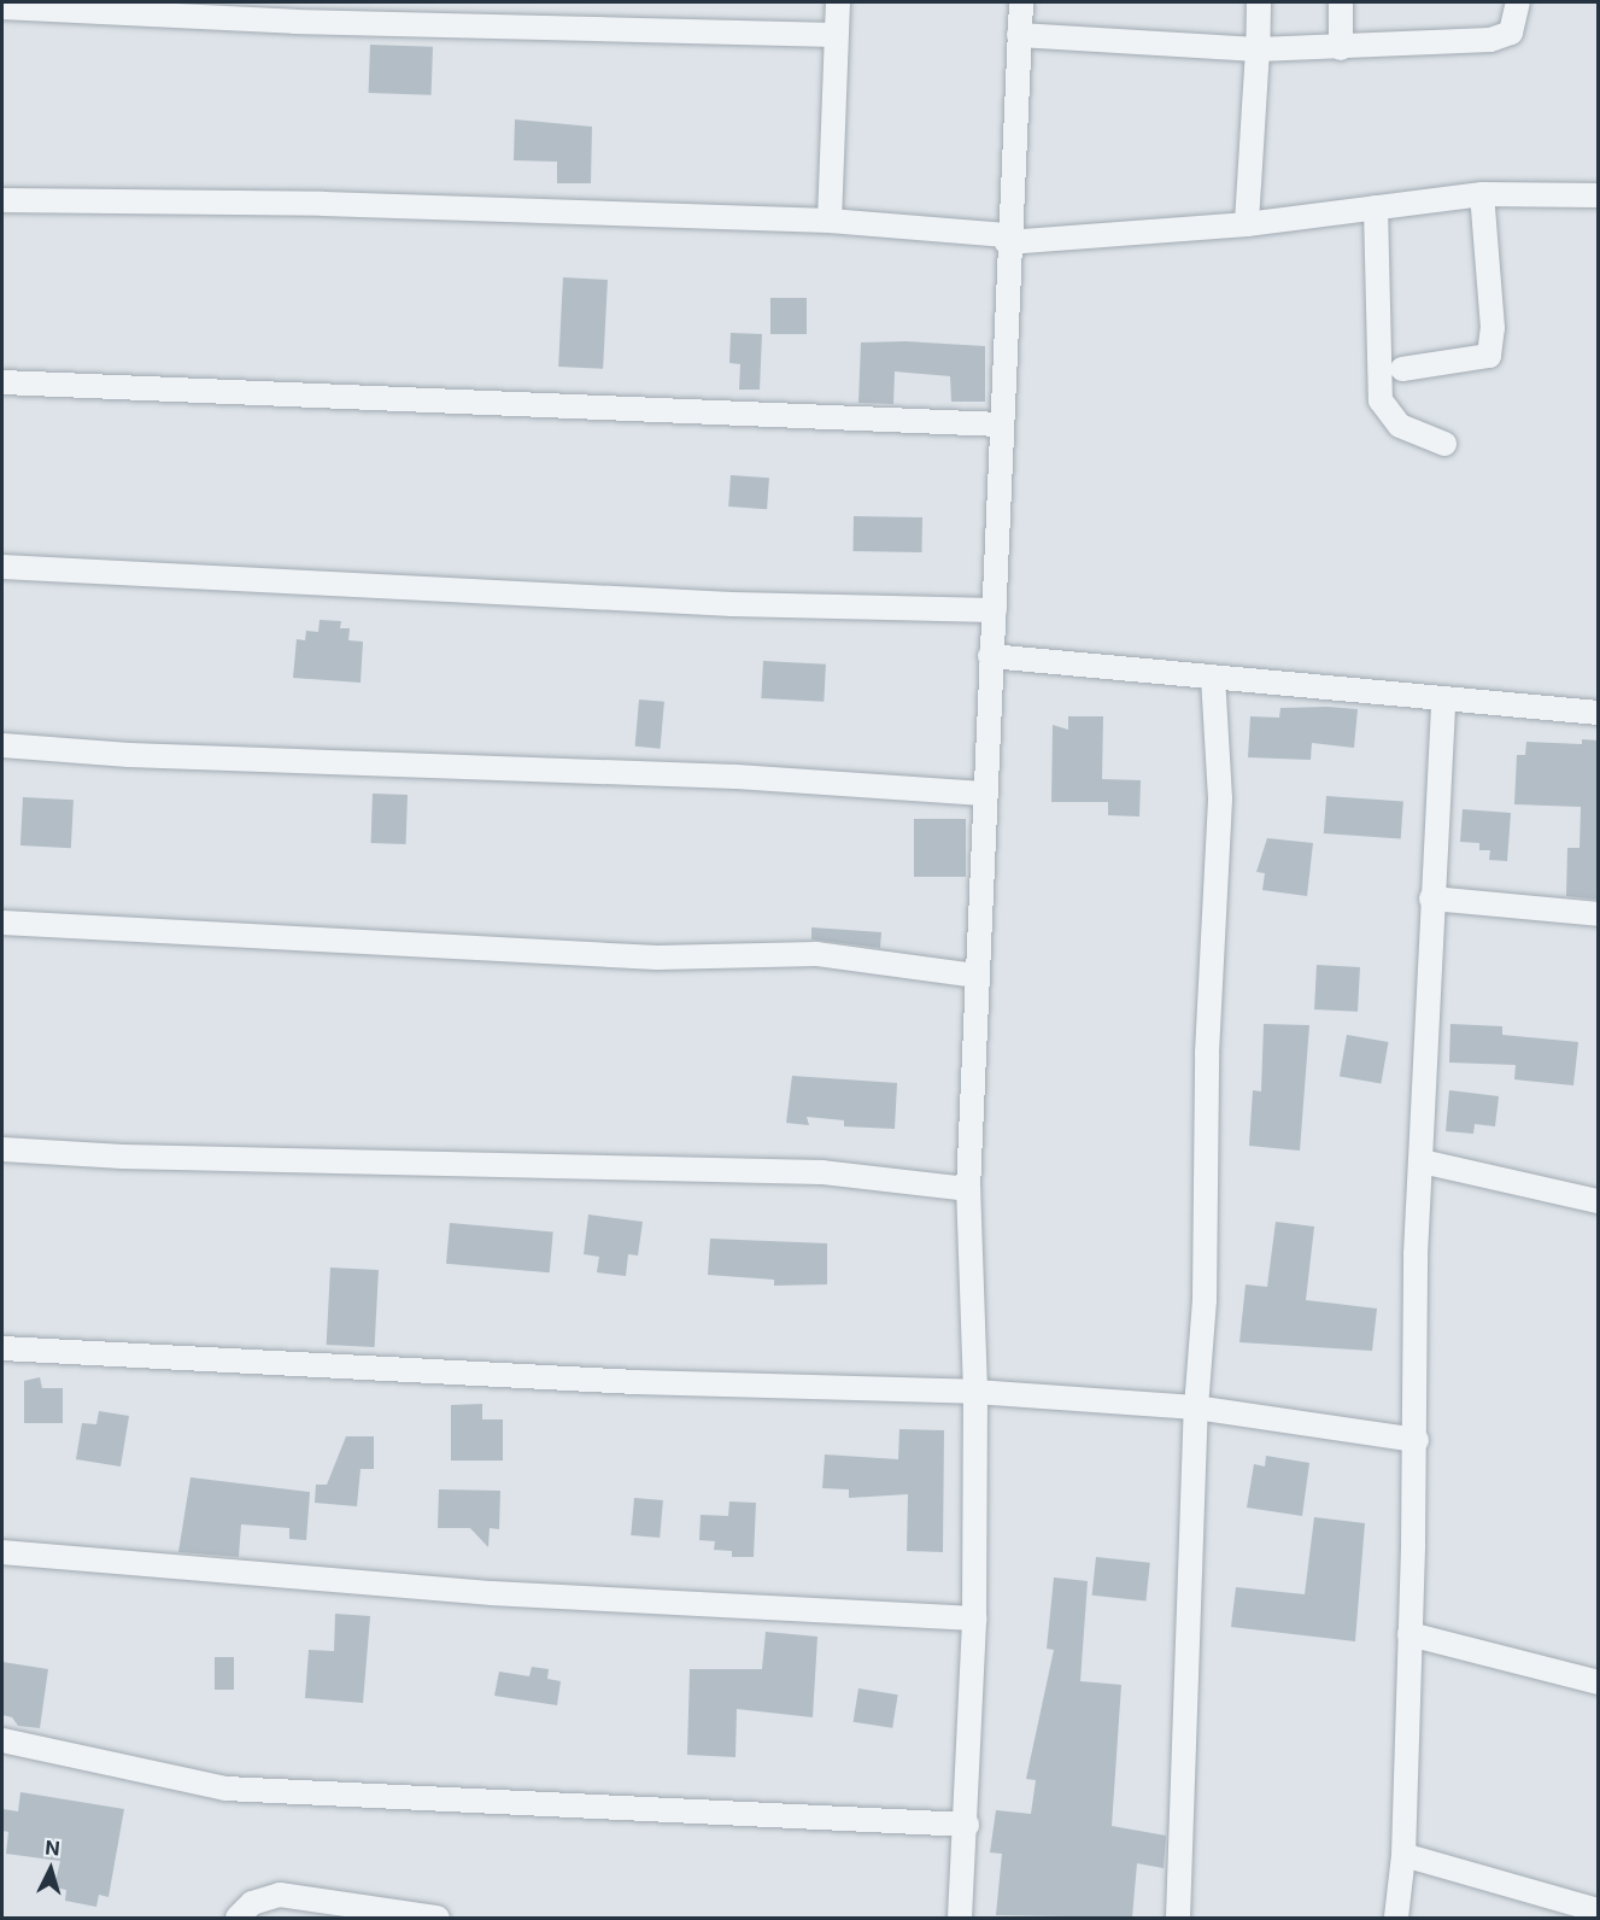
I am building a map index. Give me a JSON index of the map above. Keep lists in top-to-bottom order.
{
  "north": "top"
}
